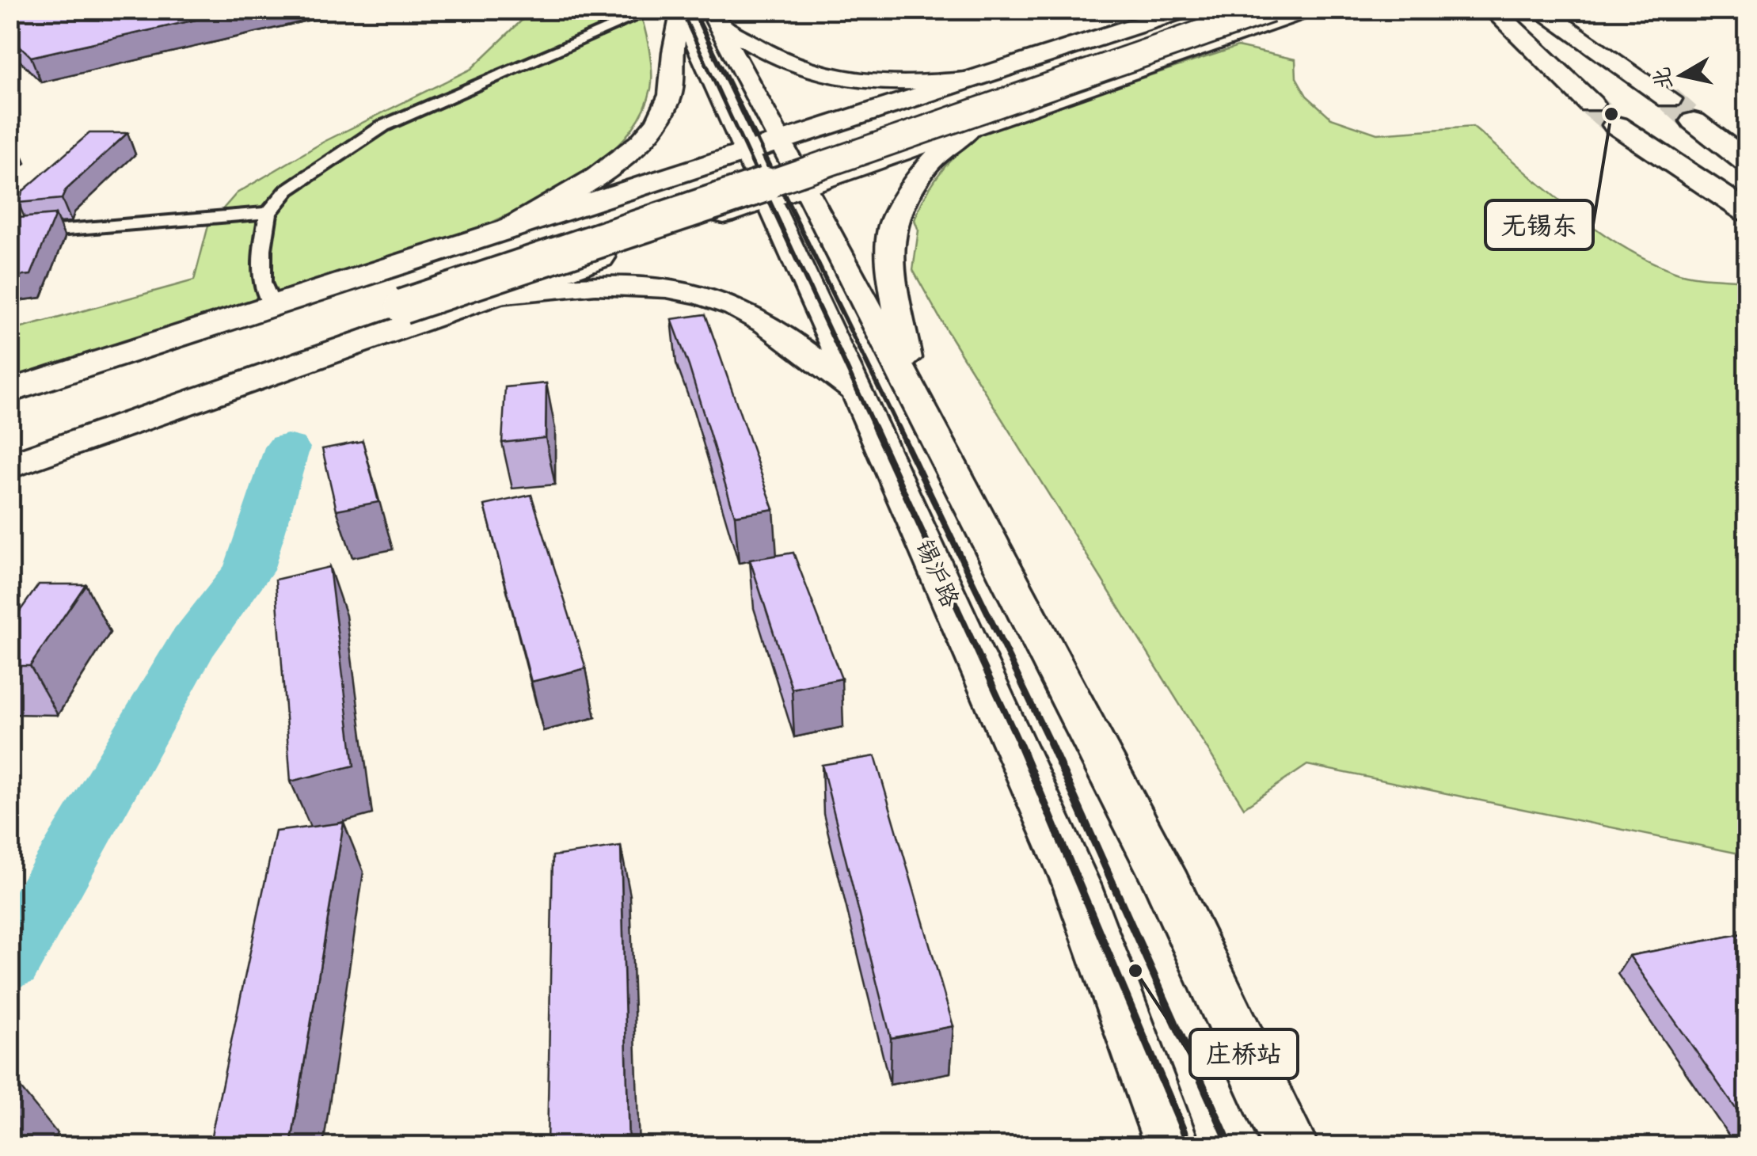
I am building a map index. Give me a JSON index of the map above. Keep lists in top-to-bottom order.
{
  "streets": {
    "main road": ["锡沪路"]
  },
  "places": ["无锡东", "庄桥站"],
  "north": "left"
}
